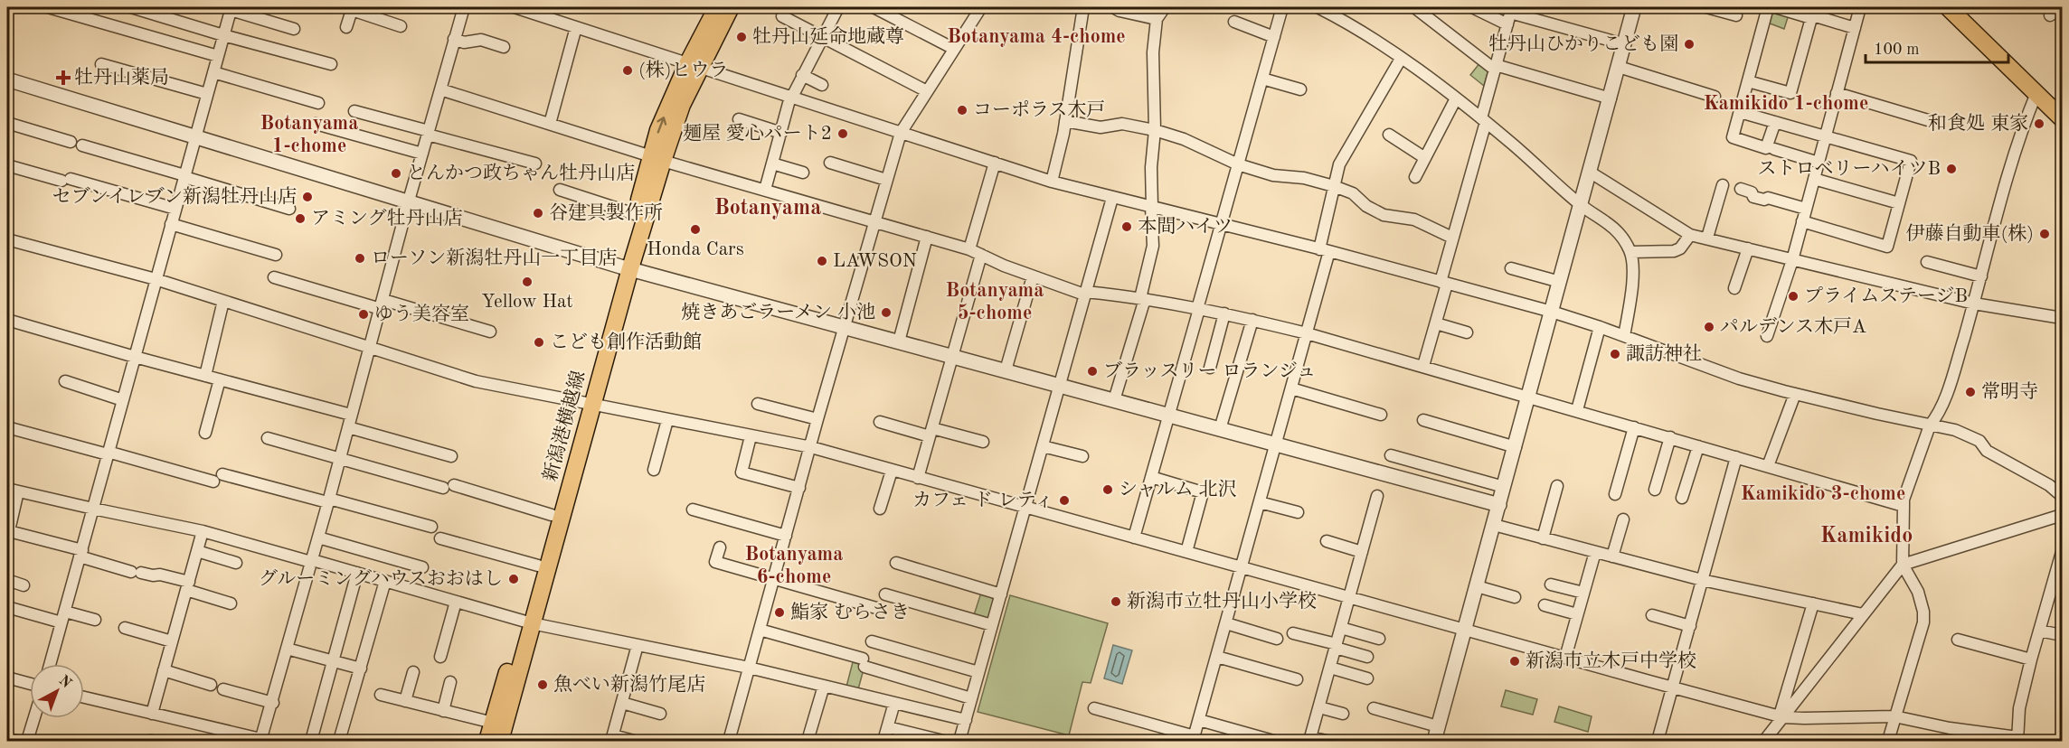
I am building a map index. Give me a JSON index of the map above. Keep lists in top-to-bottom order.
{
  "streets": {
    "main road": ["新潟港横越線"]
  },
  "districts": [
    "Botanyama 4-chome",
    "Kamikido 1-chome",
    "Botanyama 1-chome",
    "Botanyama",
    "Botanyama 5-chome",
    "Kamikido 3-chome",
    "Kamikido",
    "Botanyama 6-chome"
  ],
  "places": {
    "other": [
      "牡丹山延命地蔵尊",
      "牡丹山ひかりこども園",
      "(株)ヒウラ",
      "コーポラス木戸",
      "和食処 東家",
      "麺屋 愛心パート2",
      "ストロベリーハイツB",
      "とんかつ政ちゃん牡丹山店",
      "セブンイレブン新潟牡丹山店",
      "谷建具製作所",
      "アミング牡丹山店",
      "本間ハイツ",
      "Honda Cars",
      "伊藤自動車(株)",
      "ローソン新潟牡丹山一丁目店",
      "LAWSON",
      "Yellow Hat",
      "プライムステージB",
      "焼きあごラーメン 小池",
      "ゆう美容室",
      "パルデンス木戸A",
      "こども創作活動館",
      "諏訪神社",
      "ブラッスリー ロランジュ",
      "常明寺",
      "シャルム 北沢",
      "カフェ ド レティ",
      "グルーミングハウスおおはし",
      "新潟市立牡丹山小学校",
      "鮨家 むらさき",
      "新潟市立木戸中学校",
      "魚べい新潟竹尾店"
    ],
    "health": ["牡丹山薬局"]
  },
  "scale_bar": "100 m",
  "north": "top right"
}
